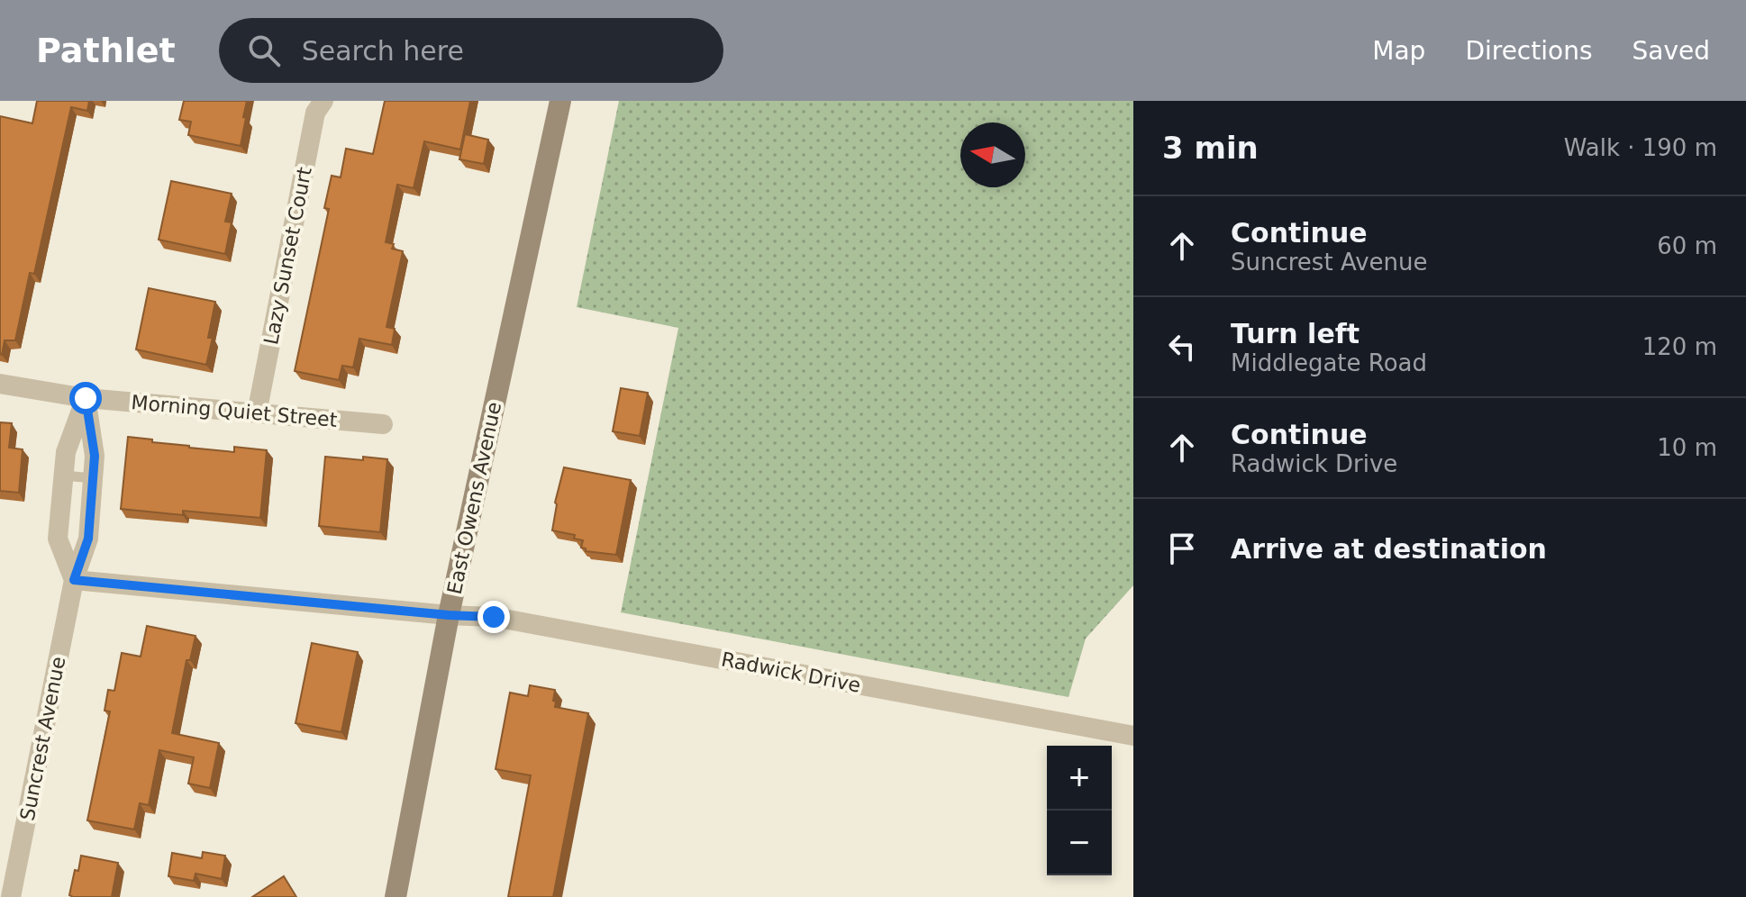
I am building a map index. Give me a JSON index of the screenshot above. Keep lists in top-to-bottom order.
{
  "streets": {
    "street": [
      "Lazy Sunset Court",
      "Morning Quiet Street",
      "East Owens Avenue",
      "Radwick Drive",
      "Suncrest Avenue"
    ]
  },
  "crossings": [
    ["Lazy Sunset Court", "Morning Quiet Street"],
    ["Morning Quiet Street", "Suncrest Avenue"],
    ["East Owens Avenue", "Radwick Drive"],
    ["Radwick Drive", "Suncrest Avenue"]
  ],
  "north": "left",
  "page": {
    "header": "Pathlet",
    "search": "Search here",
    "nav": ["Map", "Directions", "Saved"],
    "heading": ["3 min", "Walk · 190 m"],
    "list": [
      ["Continue", "Suncrest Avenue", "60 m"],
      ["Turn left", "Middlegate Road", "120 m"],
      ["Continue", "Radwick Drive", "10 m"],
      "Arrive at destination"
    ],
    "map_buttons": ["+", "−"]
  }
}
